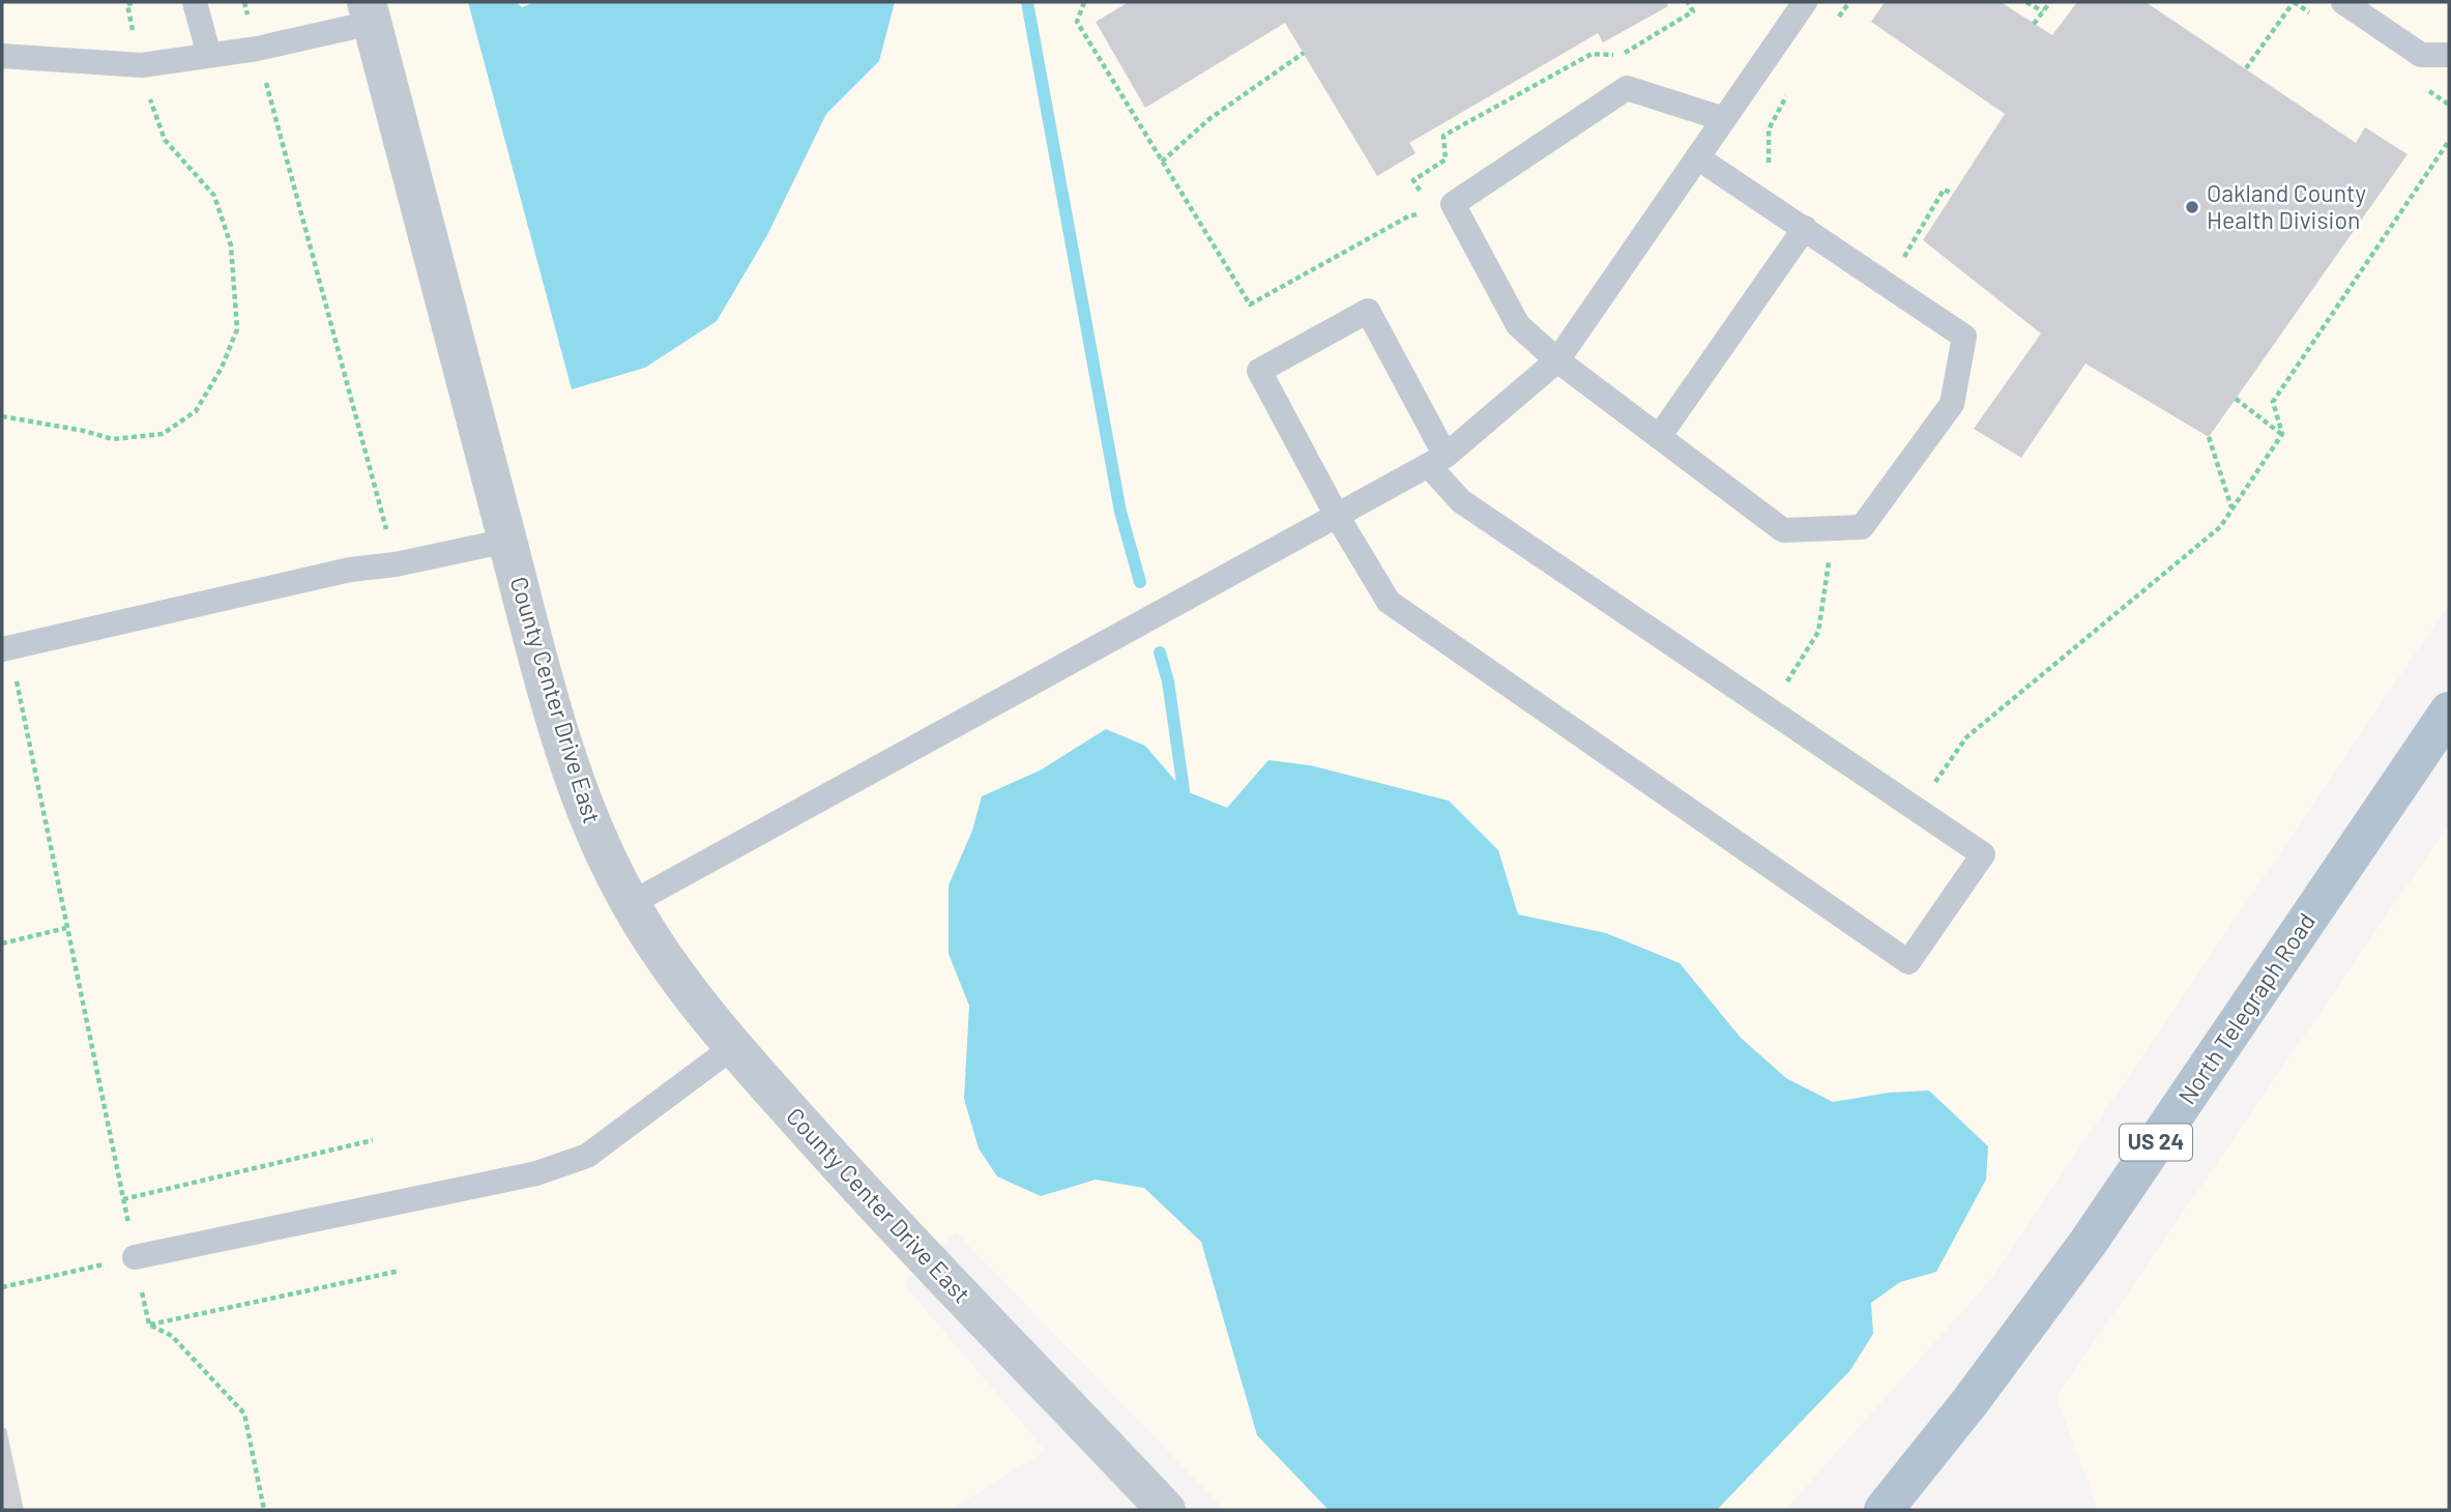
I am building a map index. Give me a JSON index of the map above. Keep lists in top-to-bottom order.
{
  "streets": {
    "main road": ["North Telegraph Road", "US 24"],
    "street": ["County Center Drive East"]
  },
  "places": ["Oakland County Health Division"]
}
